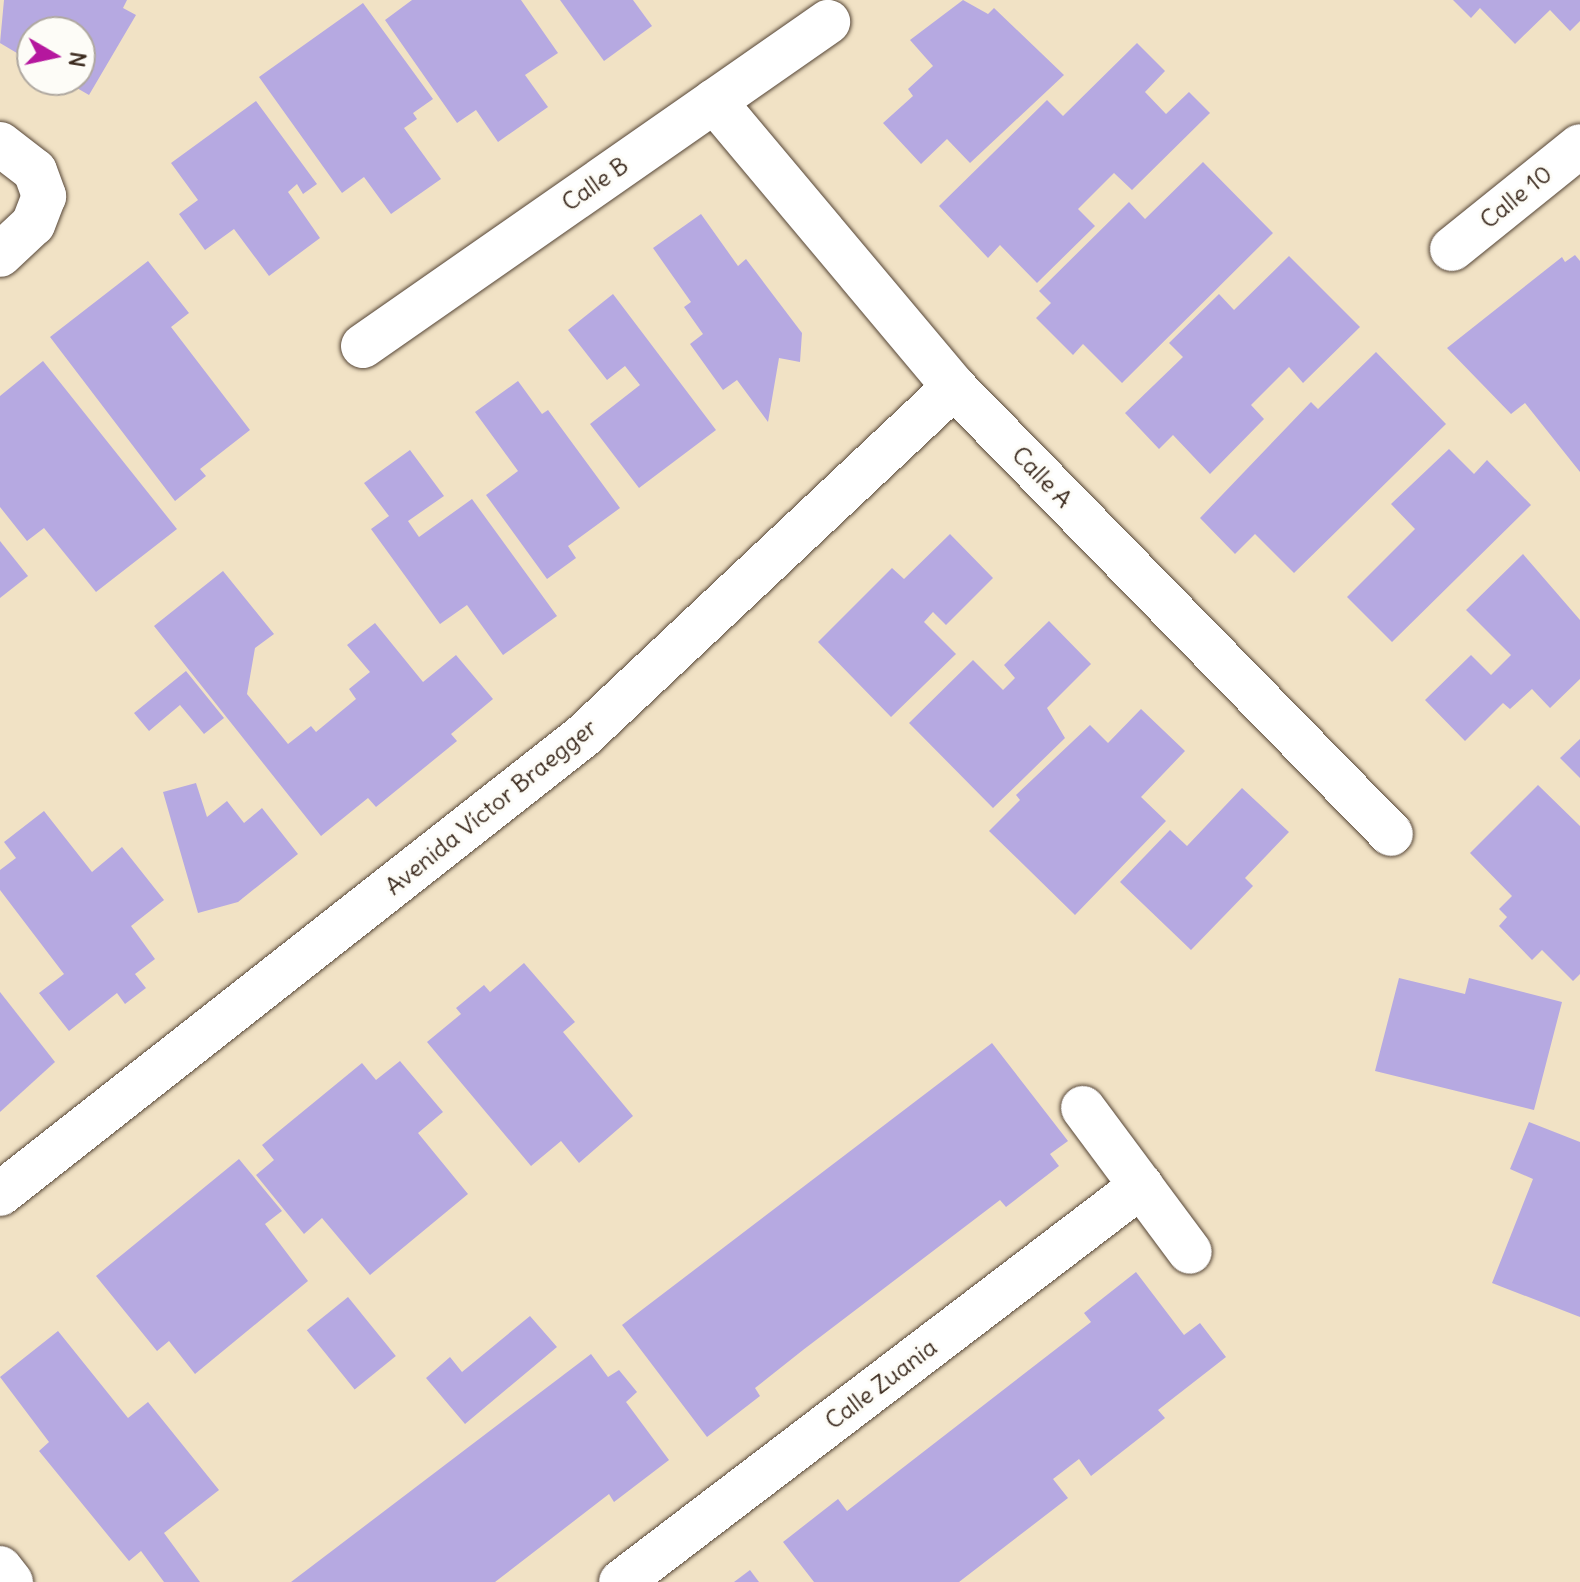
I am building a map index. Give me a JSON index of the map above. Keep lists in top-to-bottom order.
{
  "streets": {
    "street": [
      "Calle B",
      "Calle 10",
      "Calle A",
      "Avenida Víctor Braegger",
      "Calle Zuania"
    ]
  },
  "crossings": [
    ["Calle B", "Calle A"],
    ["Calle A", "Avenida Víctor Braegger"]
  ],
  "north": "right"
}
